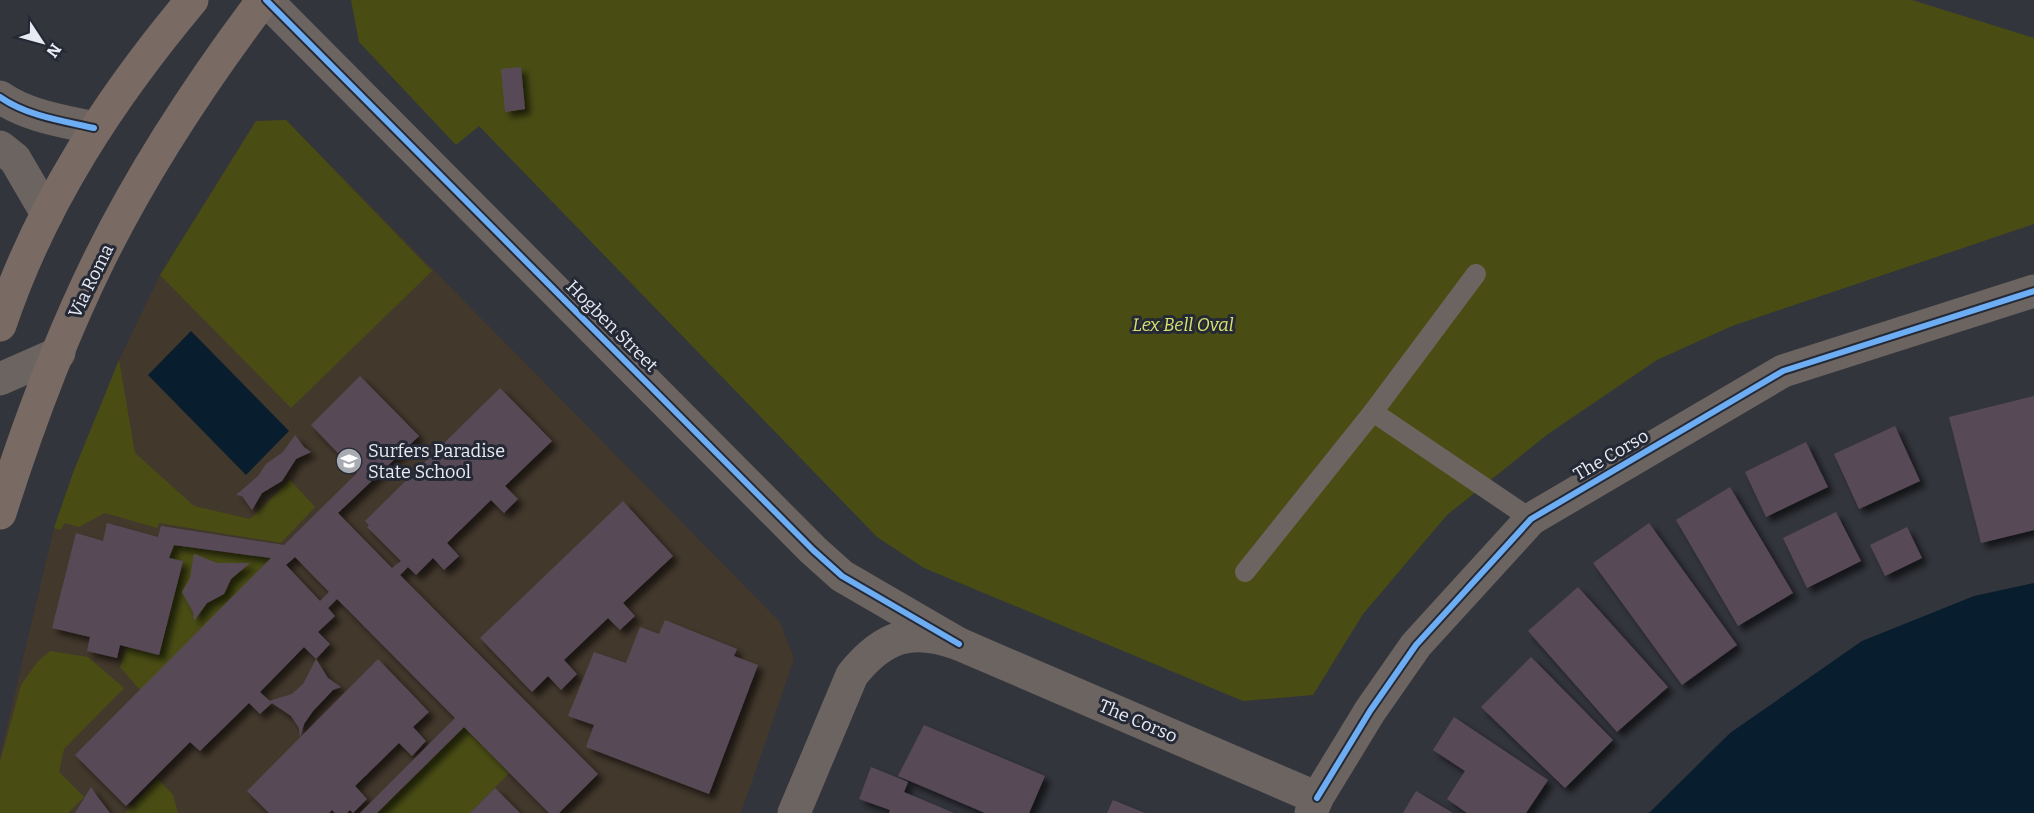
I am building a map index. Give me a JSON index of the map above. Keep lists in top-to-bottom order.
{
  "streets": {
    "main road": ["Via Roma"],
    "street": ["Hogben Street", "The Corso"]
  },
  "crossings": [
    ["Via Roma", "Hogben Street"],
    ["Hogben Street", "The Corso"]
  ],
  "parks": ["Lex Bell Oval"],
  "places": {
    "school or university": ["Surfers Paradise State School"]
  },
  "north": "bottom right"
}
